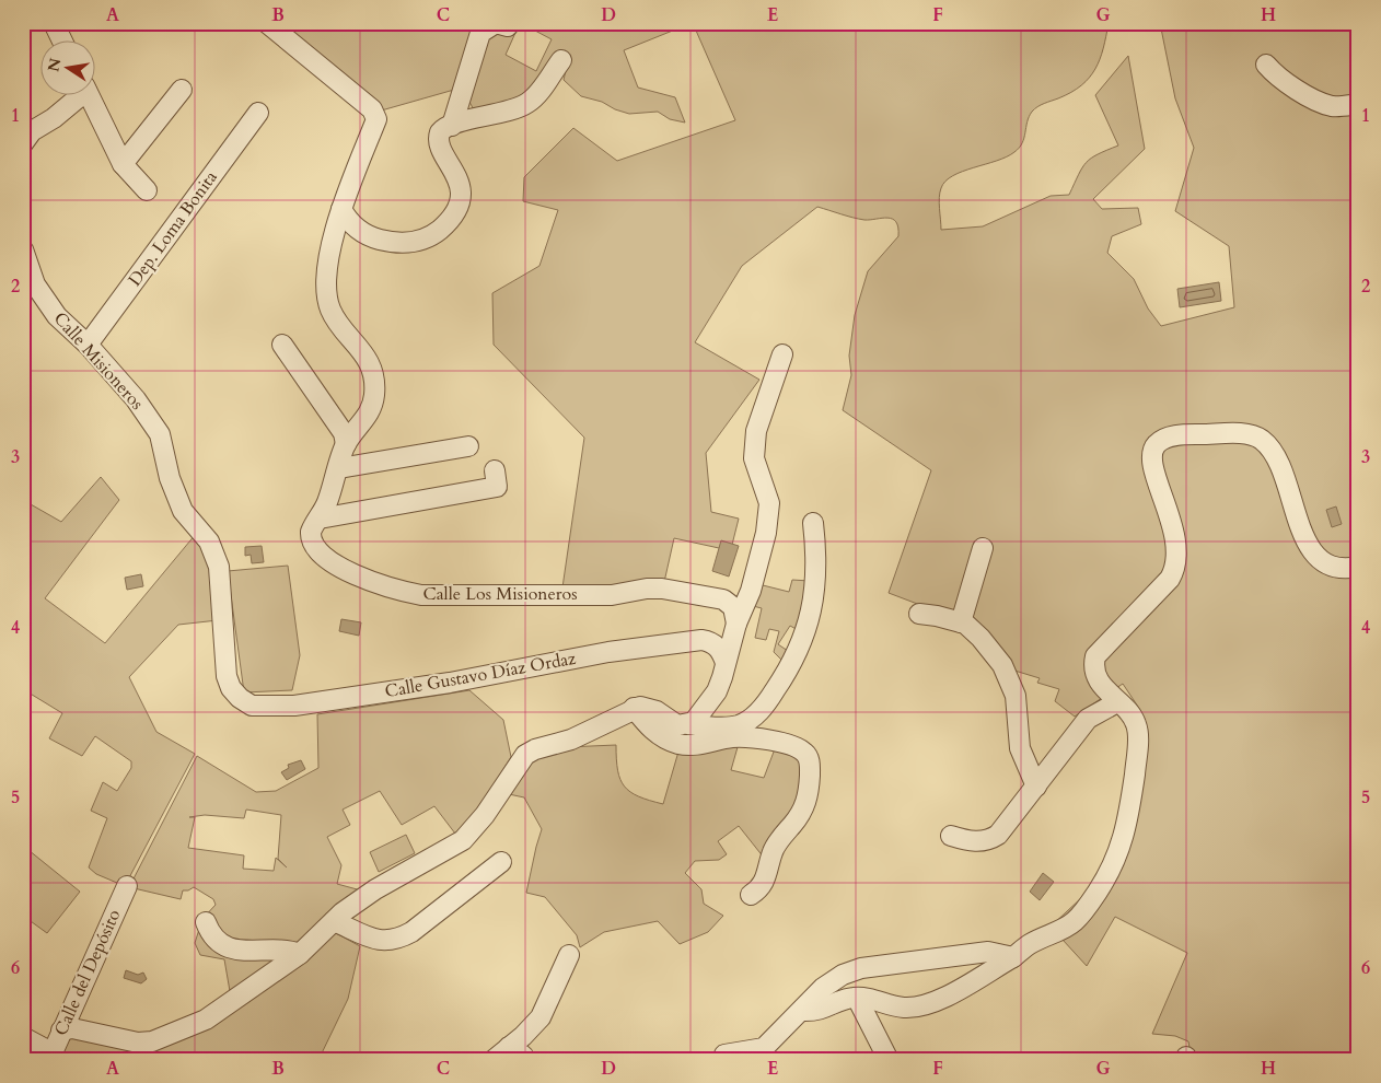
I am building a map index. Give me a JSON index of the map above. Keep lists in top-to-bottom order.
{
  "streets": {
    "street": [
      "Dep. Loma Bonita",
      "Calle Misioneros",
      "Calle Los Misioneros",
      "Calle Gustavo Díaz Ordaz",
      "Calle del Depósito"
    ]
  },
  "crossings": [
    ["Dep. Loma Bonita", "Calle Misioneros"],
    ["Calle Misioneros", "Calle Gustavo Díaz Ordaz"]
  ],
  "north": "left",
  "grid": {
    "columns": [
      "A",
      "B",
      "C",
      "D",
      "E",
      "F",
      "G",
      "H"
    ],
    "rows": [
      "1",
      "2",
      "3",
      "4",
      "5",
      "6"
    ]
  }
}
